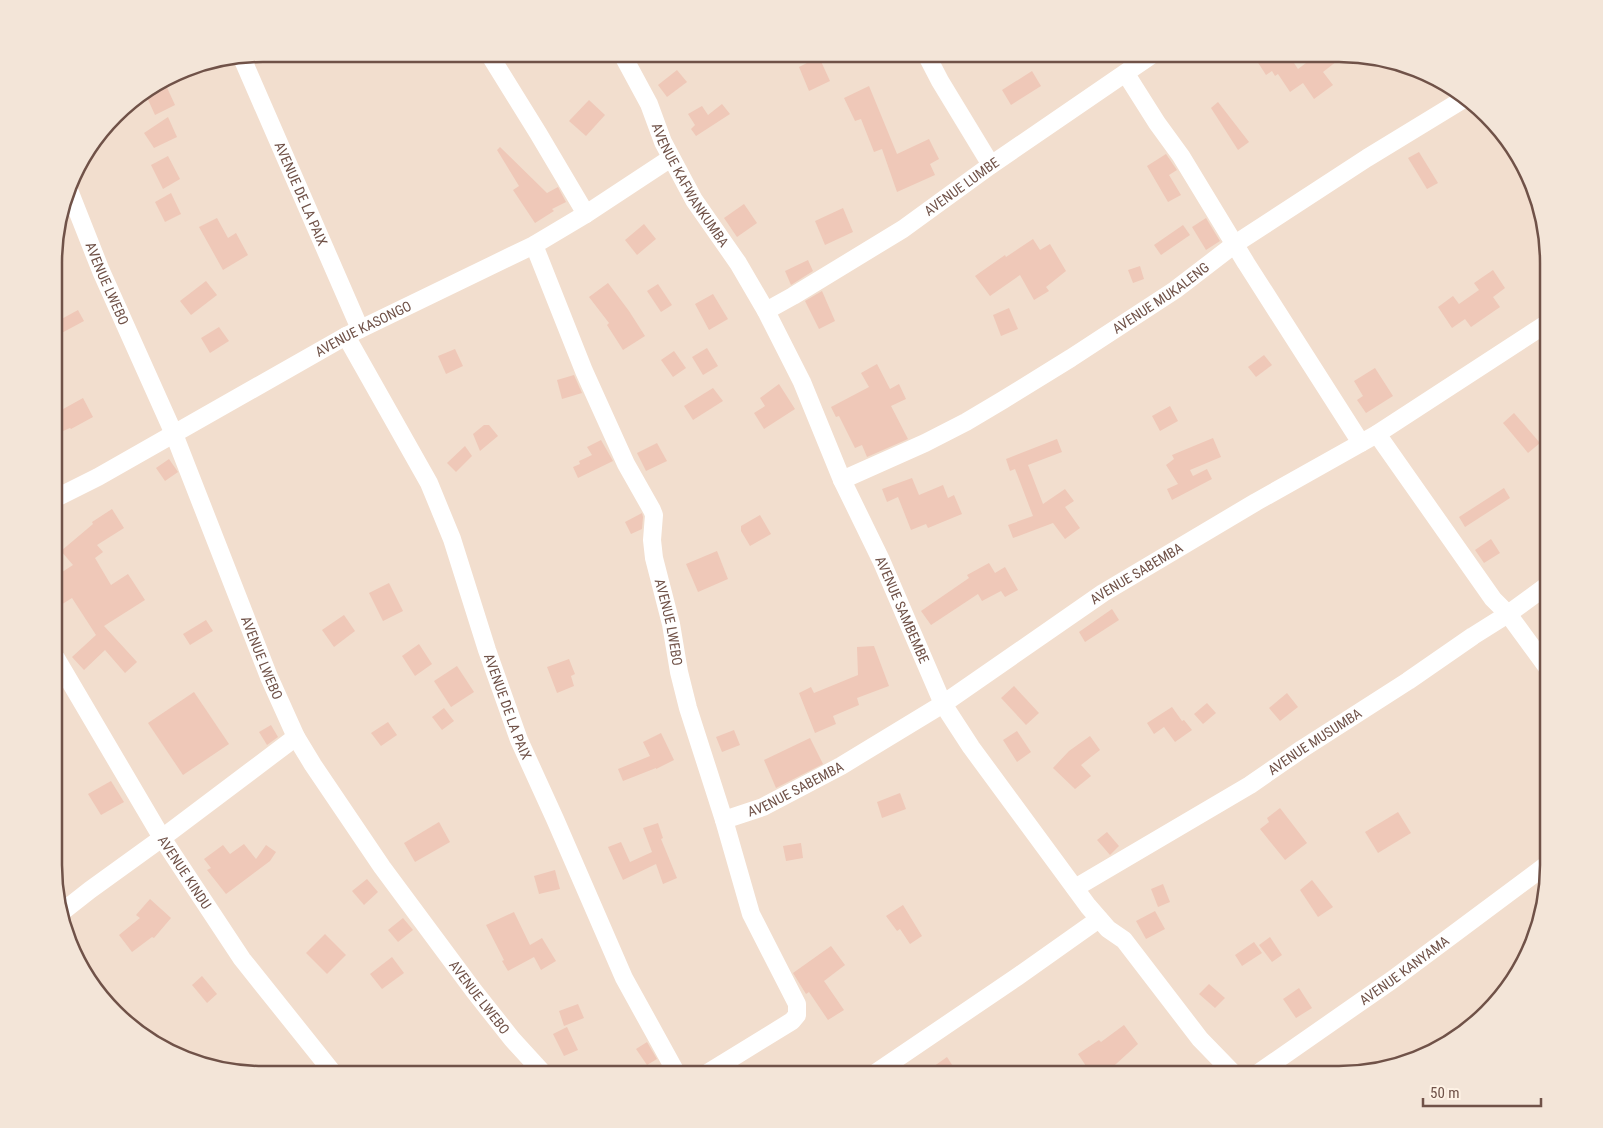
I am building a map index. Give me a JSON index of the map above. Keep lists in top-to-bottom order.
{
  "streets": {
    "street": [
      "AVENUE KAFWANKUMBA",
      "AVENUE LUMBE",
      "AVENUE DE LA PAIX",
      "AVENUE LWEBO",
      "AVENUE MUKALENG",
      "AVENUE KASONGO",
      "AVENUE SABEMBA",
      "AVENUE SAMBEMBE",
      "AVENUE MUSUMBA",
      "AVENUE KINDU",
      "AVENUE KANYAMA"
    ]
  },
  "crossings": [
    ["AVENUE KAFWANKUMBA", "AVENUE LUMBE"],
    ["AVENUE KAFWANKUMBA", "AVENUE KASONGO"],
    ["AVENUE KAFWANKUMBA", "AVENUE SAMBEMBE"],
    ["AVENUE LUMBE", "AVENUE SAMBEMBE"],
    ["AVENUE DE LA PAIX", "AVENUE KASONGO"],
    ["AVENUE LWEBO", "AVENUE KASONGO"],
    ["AVENUE LWEBO", "AVENUE SABEMBA"],
    ["AVENUE MUKALENG", "AVENUE SAMBEMBE"],
    ["AVENUE SABEMBA", "AVENUE SAMBEMBE"],
    ["AVENUE SAMBEMBE", "AVENUE MUSUMBA"]
  ],
  "scale_bar": "50 m"
}
